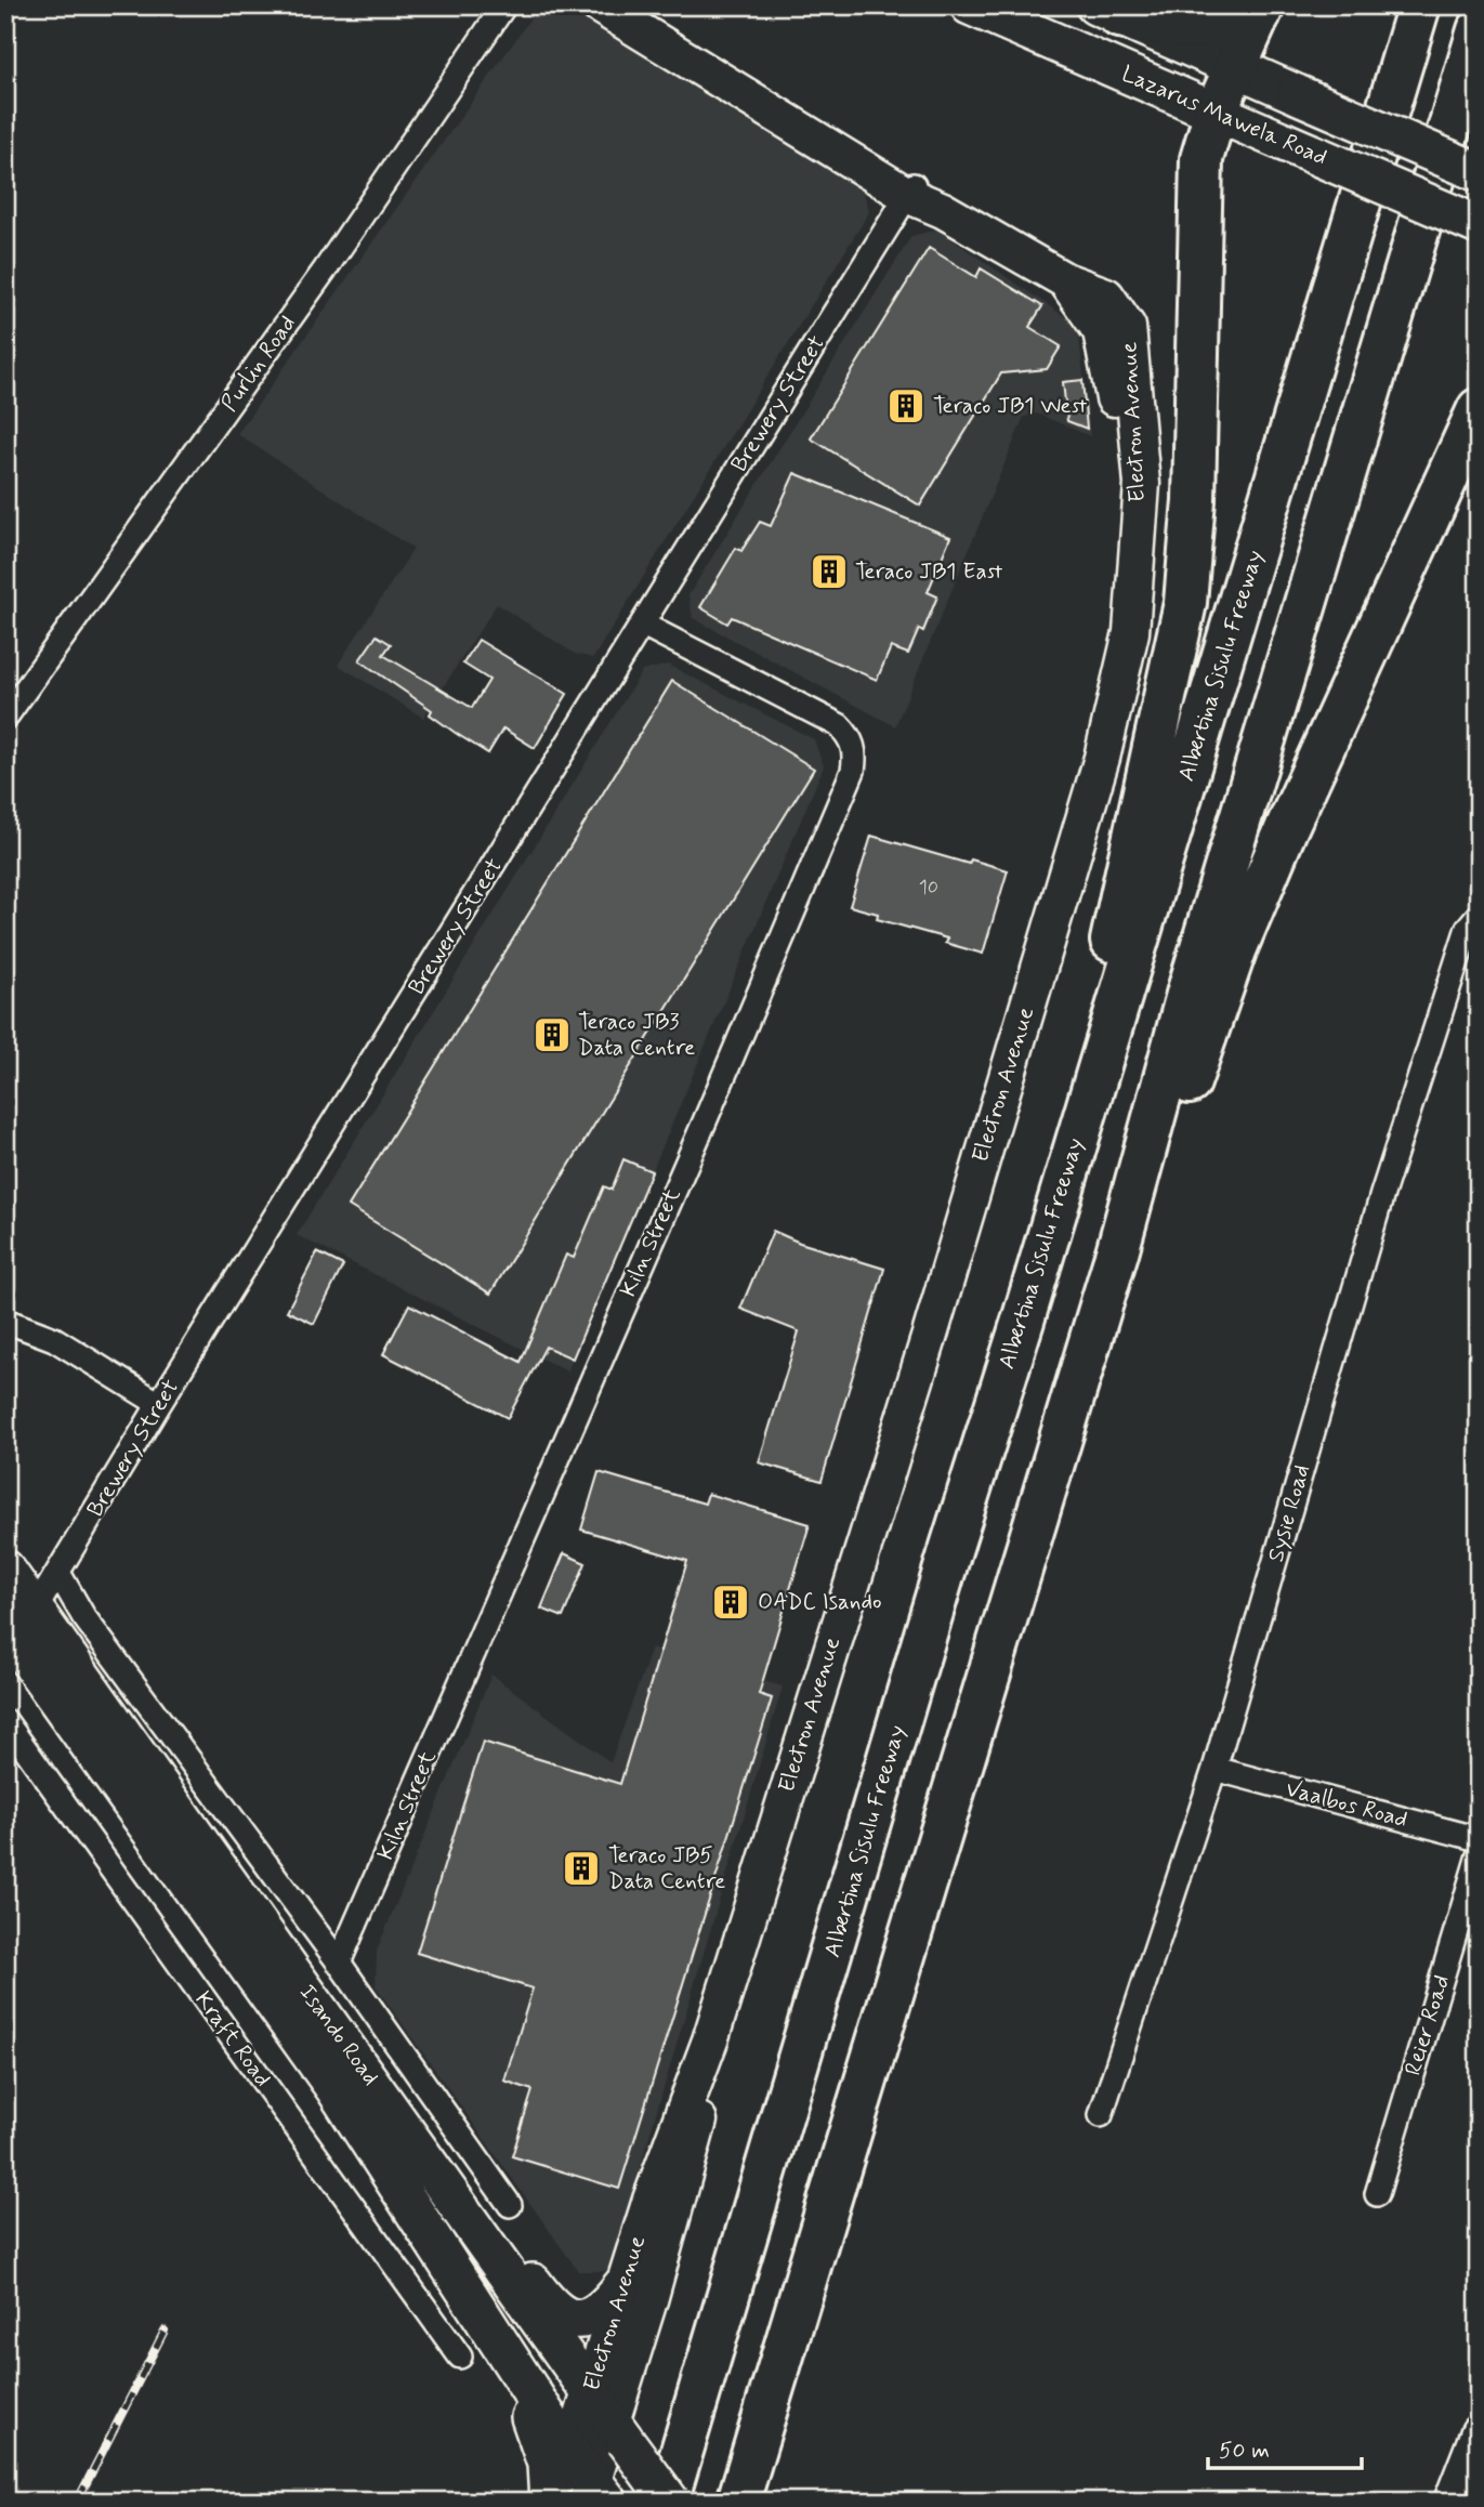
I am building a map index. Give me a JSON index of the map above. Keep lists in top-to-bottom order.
{
  "streets": {
    "highway": ["Albertina Sisulu Freeway"],
    "main road": ["Lazarus Mawela Road", "Electron Avenue", "Isando Road"],
    "street": [
      "Purlin Road",
      "Brewery Street",
      "Kiln Street",
      "Sysie Road",
      "Vaalbos Road",
      "Reier Road",
      "Kraft Road"
    ]
  },
  "crossings": [
    ["Brewery Street", "Electron Avenue"],
    ["Brewery Street", "Kiln Street"],
    ["Brewery Street", "Isando Road"],
    ["Electron Avenue", "Isando Road"],
    ["Albertina Sisulu Freeway", "Isando Road"],
    ["Sysie Road", "Vaalbos Road"]
  ],
  "places": {
    "building": [
      "Teraco JB1 West",
      "Teraco JB1 East",
      "Teraco JB3 Data Centre",
      "OADC Isando",
      "Teraco JB5 Data Centre"
    ]
  },
  "house_numbers": ["10"],
  "scale_bar": "50 m"
}
